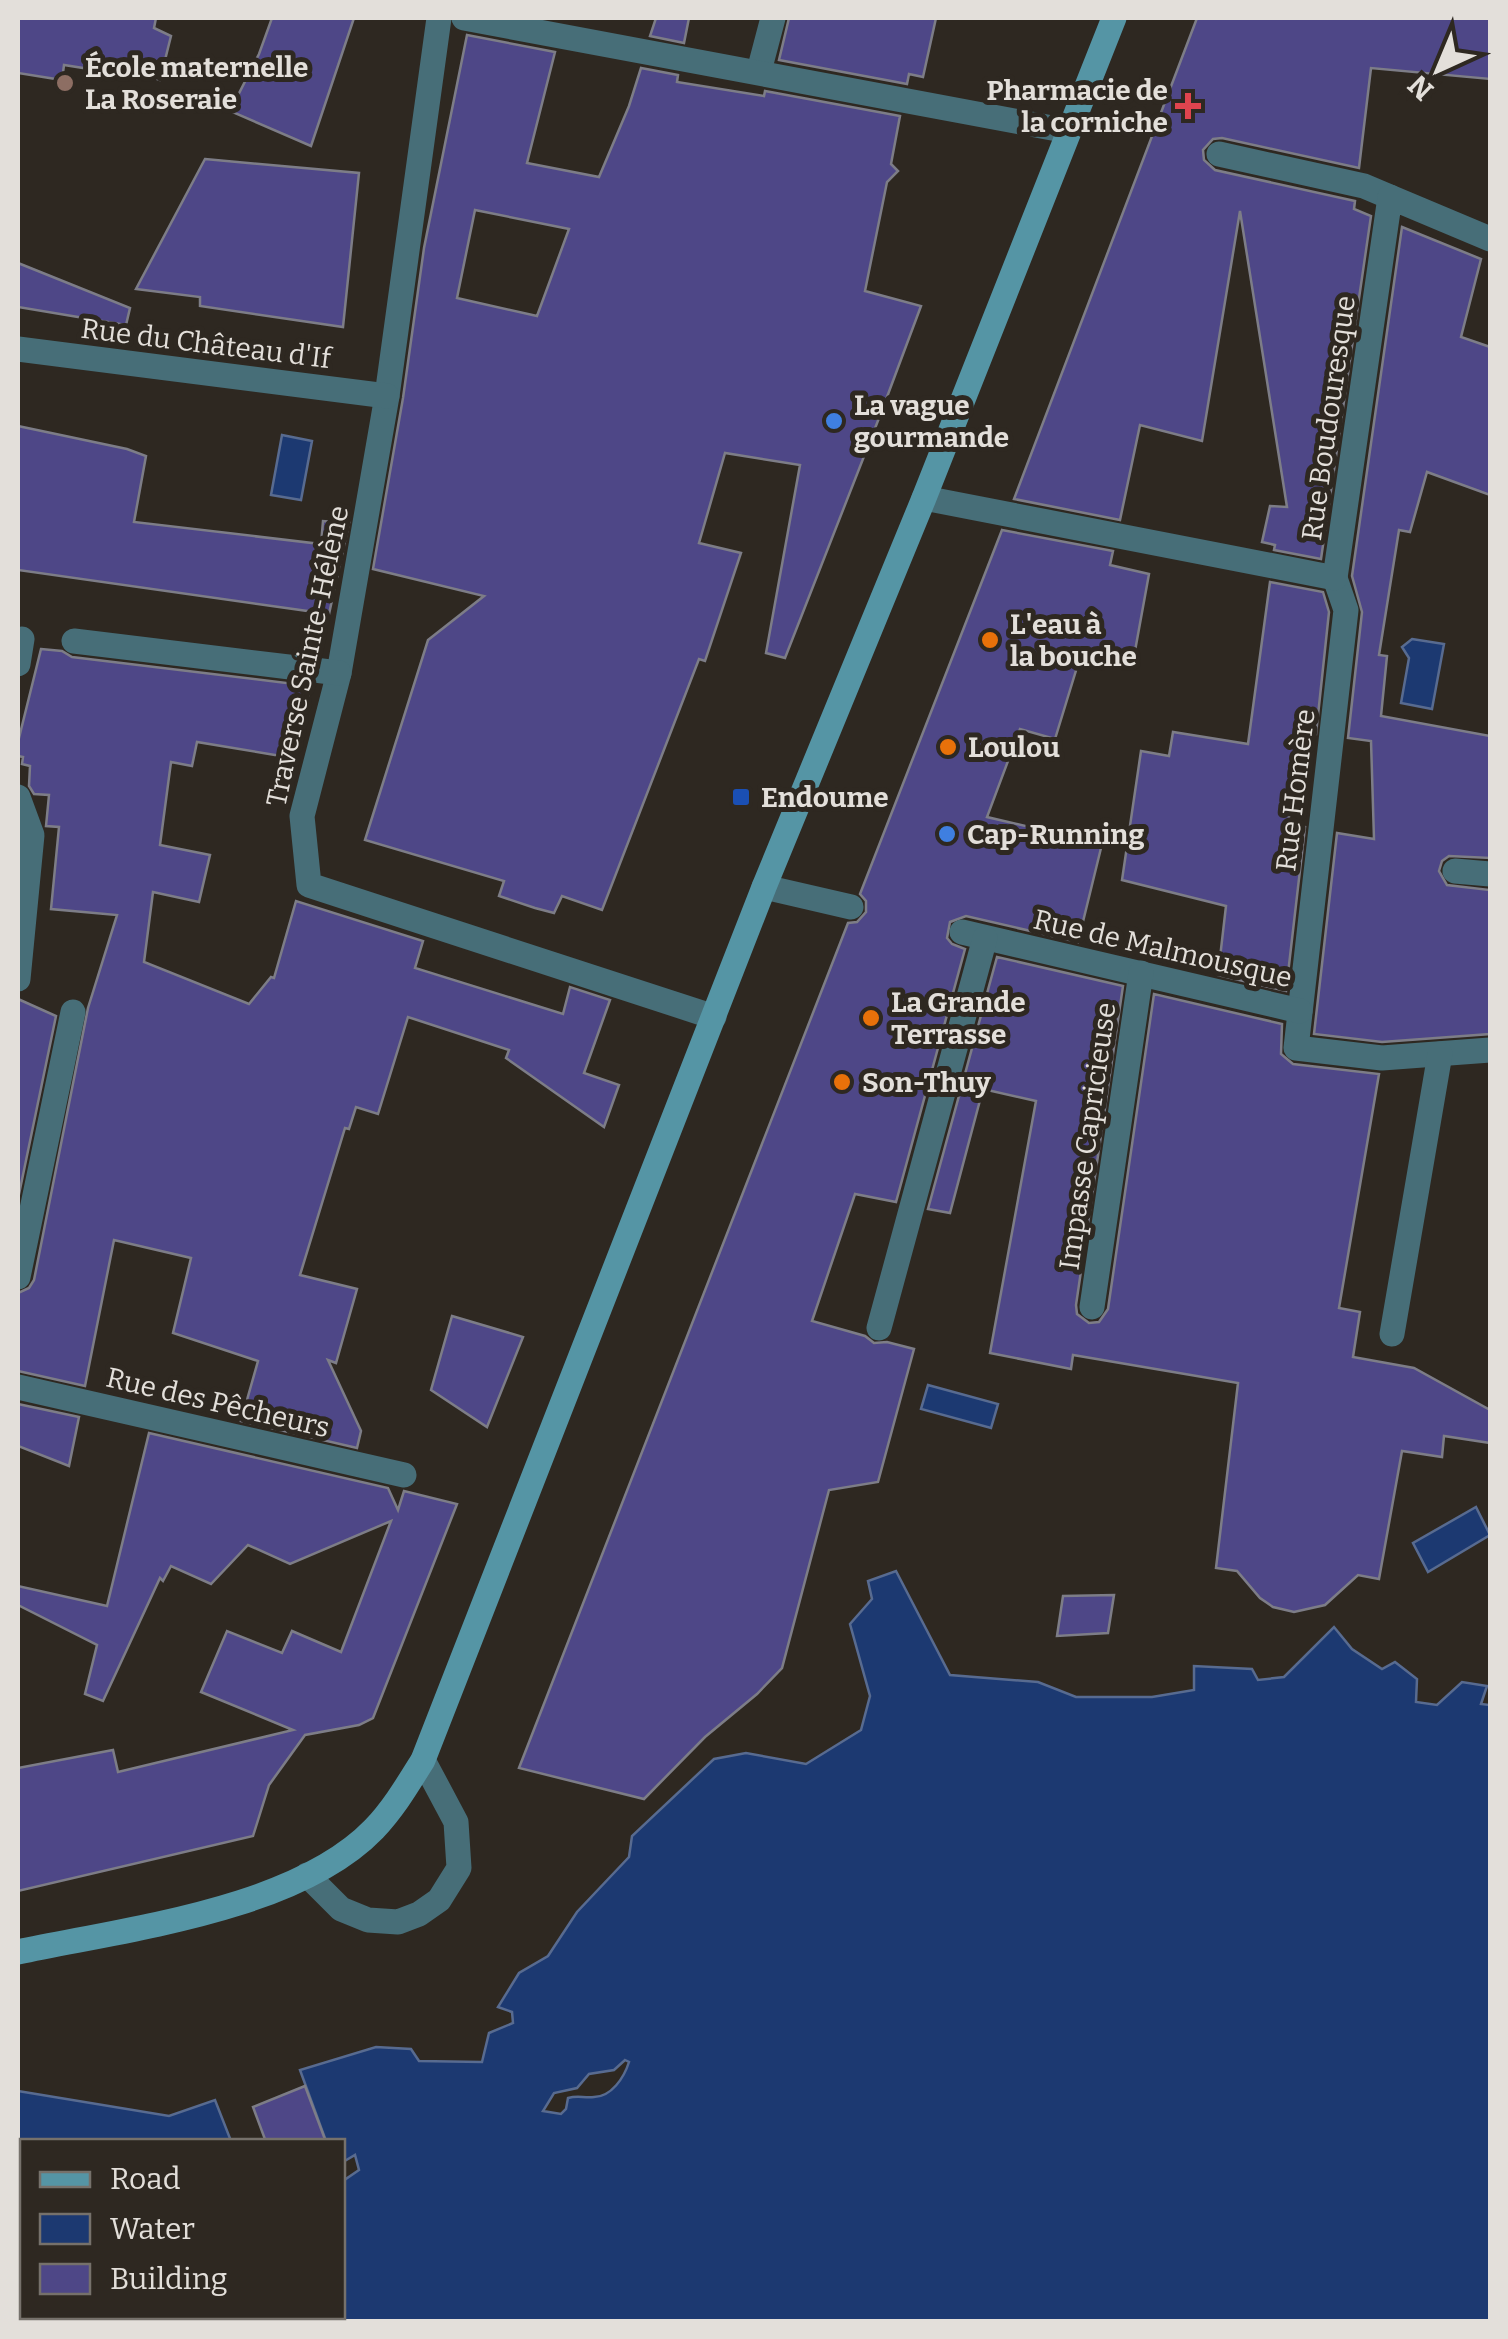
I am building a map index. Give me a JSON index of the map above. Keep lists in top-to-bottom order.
{
  "streets": {
    "street": [
      "Rue du Château d'If",
      "Rue Boudouresque",
      "Traverse Sainte-Hélène",
      "Rue Homère",
      "Rue de Malmousque",
      "Impasse Capricieuse",
      "Rue des Pêcheurs"
    ]
  },
  "crossings": [
    ["Rue du Château d'If", "Traverse Sainte-Hélène"],
    ["Rue Boudouresque", "Rue Homère"],
    ["Rue Homère", "Rue de Malmousque"],
    ["Rue de Malmousque", "Impasse Capricieuse"]
  ],
  "places": {
    "other": [
      "École maternelle La Roseraie",
      "La vague gourmande",
      "L'eau à la bouche",
      "Loulou",
      "Cap-Running",
      "La Grande Terrasse",
      "Son-Thuy"
    ],
    "health": ["Pharmacie de la corniche"],
    "transit": ["Endoume"]
  },
  "legend": ["Road", "Water", "Building"],
  "north": "bottom left"
}
